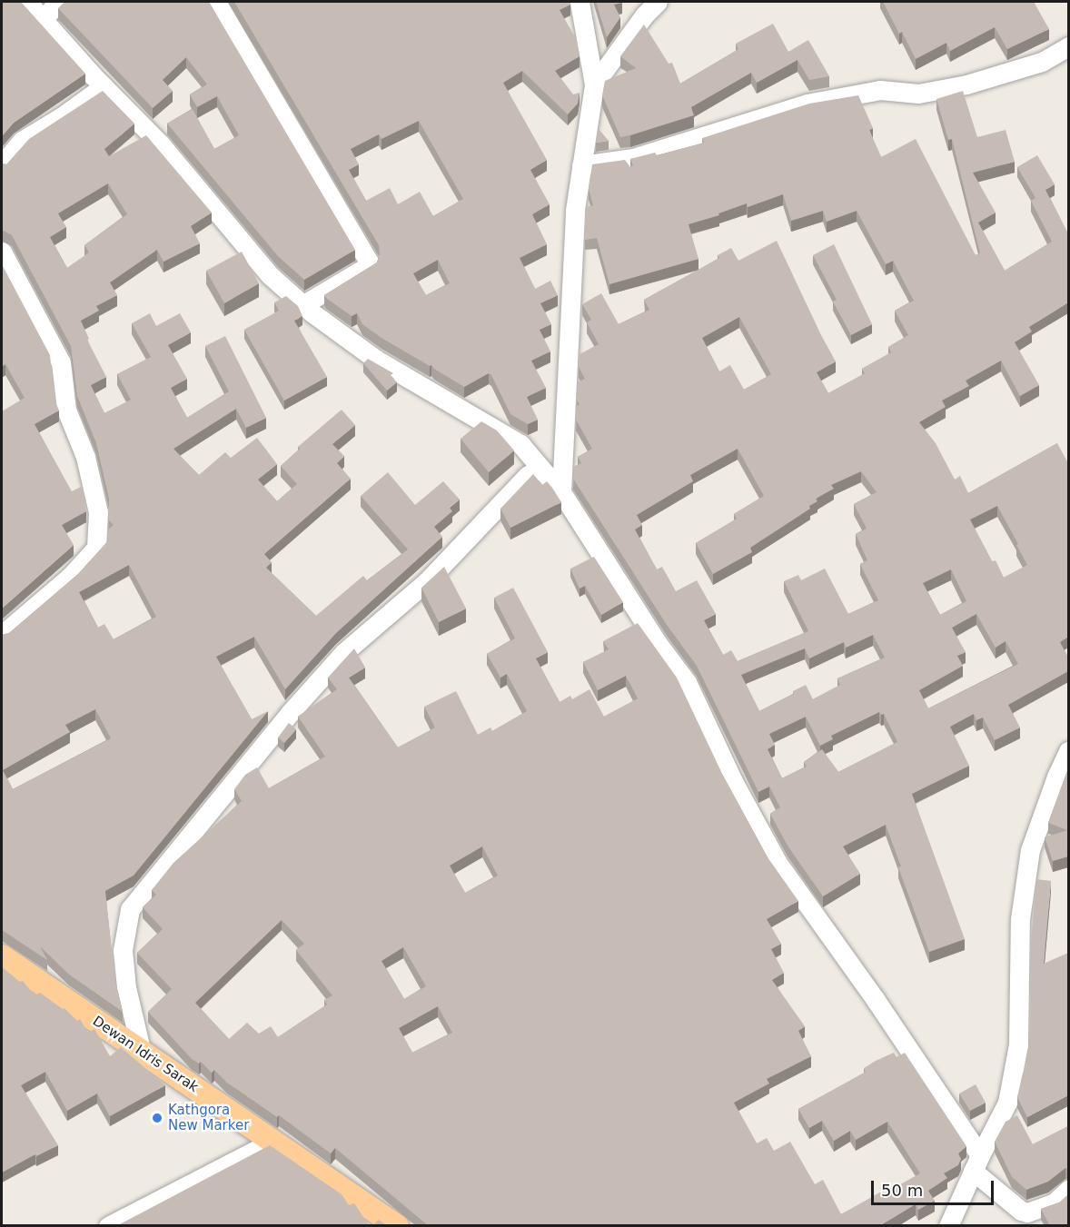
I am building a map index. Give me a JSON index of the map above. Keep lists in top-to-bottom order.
{
  "streets": {
    "main road": ["Dewan Idris Sarak"]
  },
  "places": ["Kathgora New Marker"],
  "scale_bar": "50 m"
}
